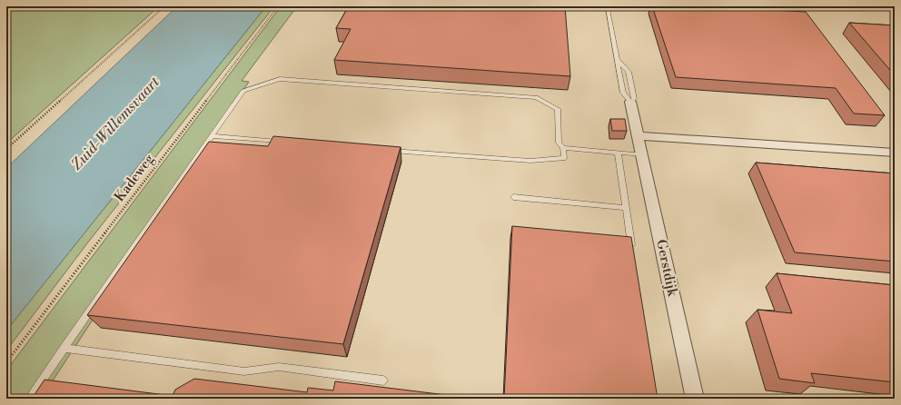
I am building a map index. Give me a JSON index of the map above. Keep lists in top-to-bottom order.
{
  "streets": {
    "street": ["Gerstdijk"],
    "path": ["Kadeweg"]
  },
  "water": ["Zuid-Willemsvaart"]
}
